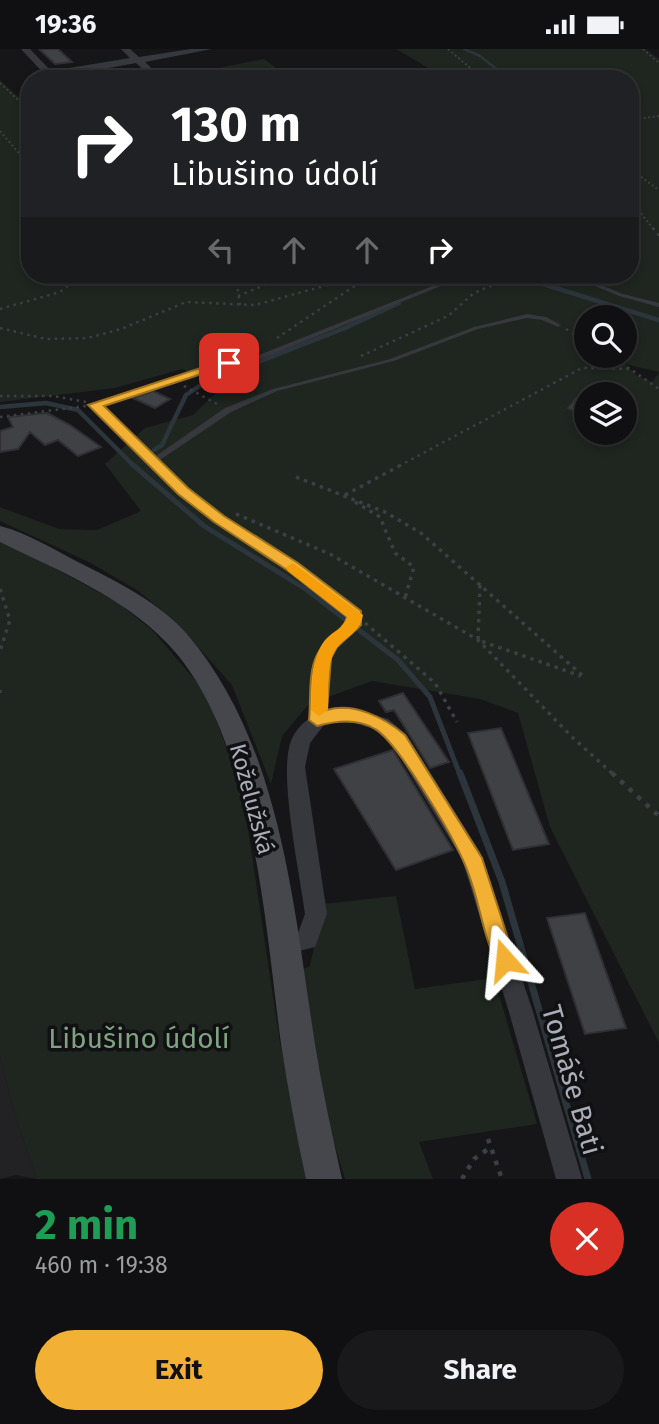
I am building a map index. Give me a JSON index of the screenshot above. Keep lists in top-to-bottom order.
{
  "streets": {
    "main road": ["Koželužská"],
    "street": ["Tomáše Bati"]
  },
  "parks": ["Libušino údolí"],
  "page": {
    "status": "19:36",
    "turn": ["130 m", "Libušino údolí"],
    "heading": ["2 min", "460 m · 19:38"],
    "buttons": ["Exit", "Share"]
  }
}
